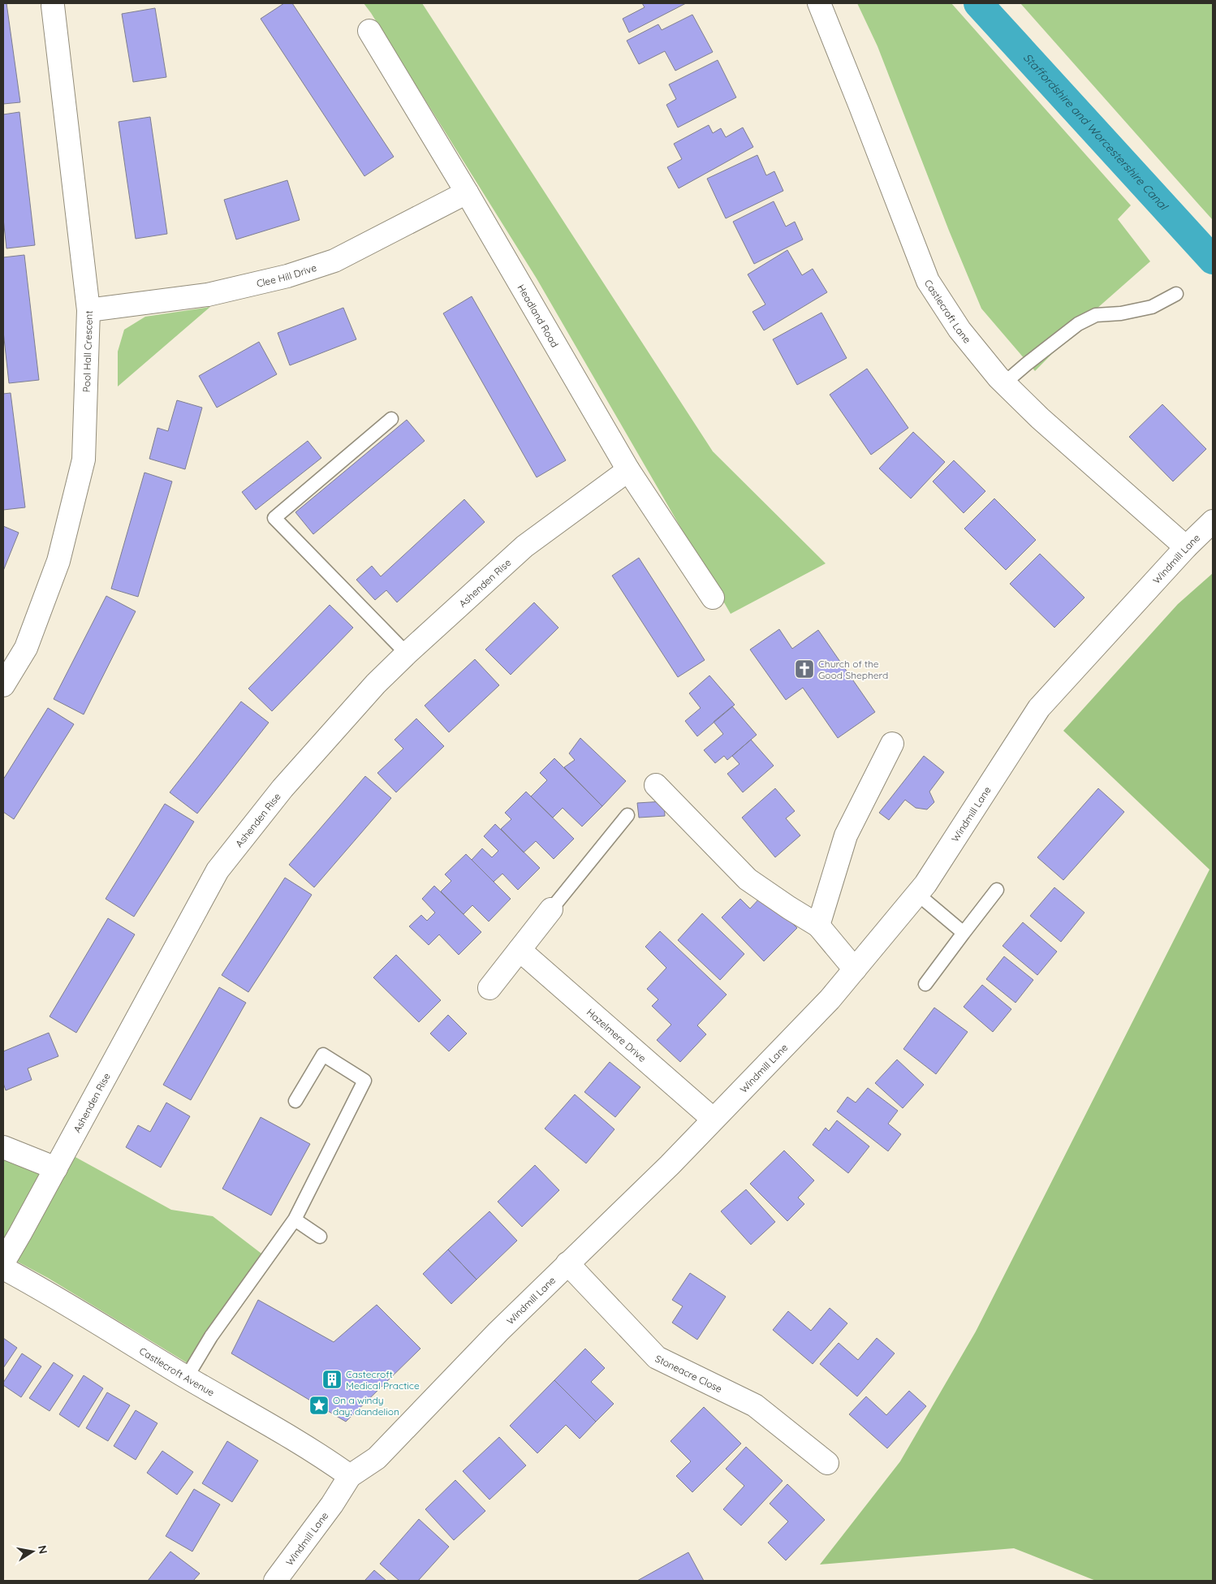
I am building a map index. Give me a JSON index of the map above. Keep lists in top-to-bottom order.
{
  "streets": {
    "street": [
      "Clee Hill Drive",
      "Castlecroft Lane",
      "Headland Road",
      "Pool Hall Crescent",
      "Windmill Lane",
      "Ashenden Rise",
      "Hazelmere Drive",
      "Castlecroft Avenue",
      "Stoneacre Close"
    ]
  },
  "crossings": [
    ["Clee Hill Drive", "Headland Road"],
    ["Clee Hill Drive", "Pool Hall Crescent"],
    ["Castlecroft Lane", "Windmill Lane"],
    ["Headland Road", "Ashenden Rise"],
    ["Windmill Lane", "Hazelmere Drive"],
    ["Windmill Lane", "Castlecroft Avenue"],
    ["Windmill Lane", "Stoneacre Close"]
  ],
  "water": ["Staffordshire and Worcestershire Canal"],
  "places": {
    "church": ["Church of the Good Shepherd"],
    "building": ["Castecroft Medical Practice"],
    "place": ["On a windy day: dandelion"]
  },
  "north": "right"
}
